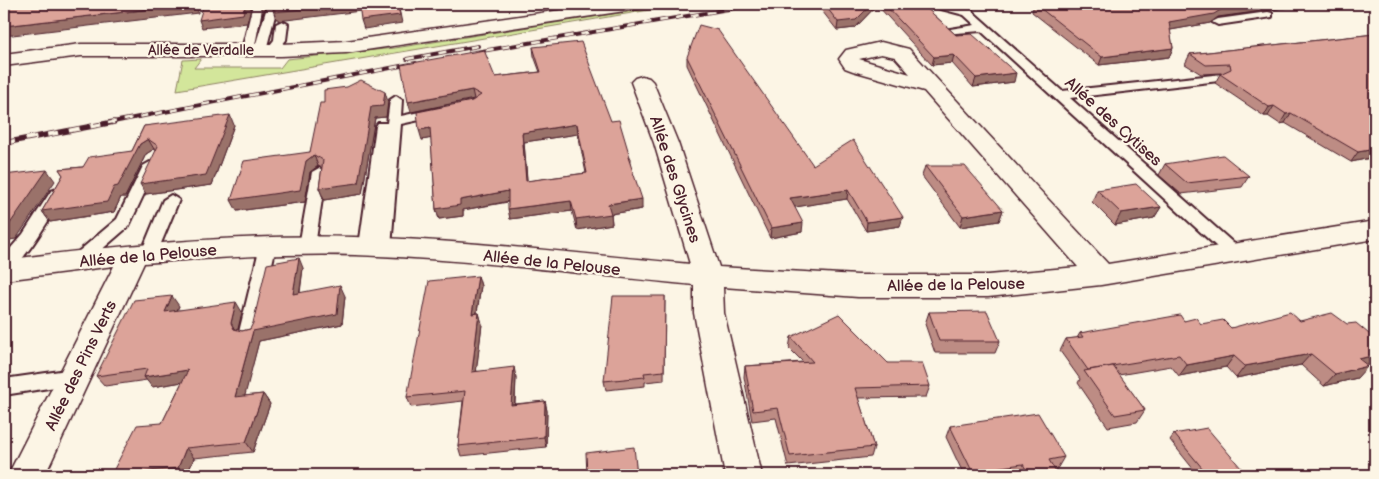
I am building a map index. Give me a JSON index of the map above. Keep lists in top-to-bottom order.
{
  "streets": {
    "street": [
      "Allée de Verdalle",
      "Allée des Glycines",
      "Allée de la Pelouse",
      "Allée des Pins Verts"
    ],
    "lane": ["Allée des Cytises"]
  },
  "crossings": [
    ["Allée des Cytises", "Allée de la Pelouse"],
    ["Allée des Glycines", "Allée de la Pelouse"],
    ["Allée de la Pelouse", "Allée des Pins Verts"]
  ]
}
